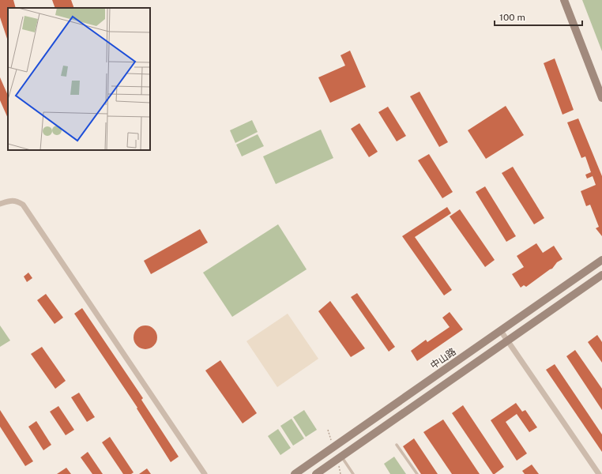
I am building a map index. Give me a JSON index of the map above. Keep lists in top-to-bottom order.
{
  "streets": {
    "main road": ["中山路"]
  },
  "scale_bar": "100 m"
}
